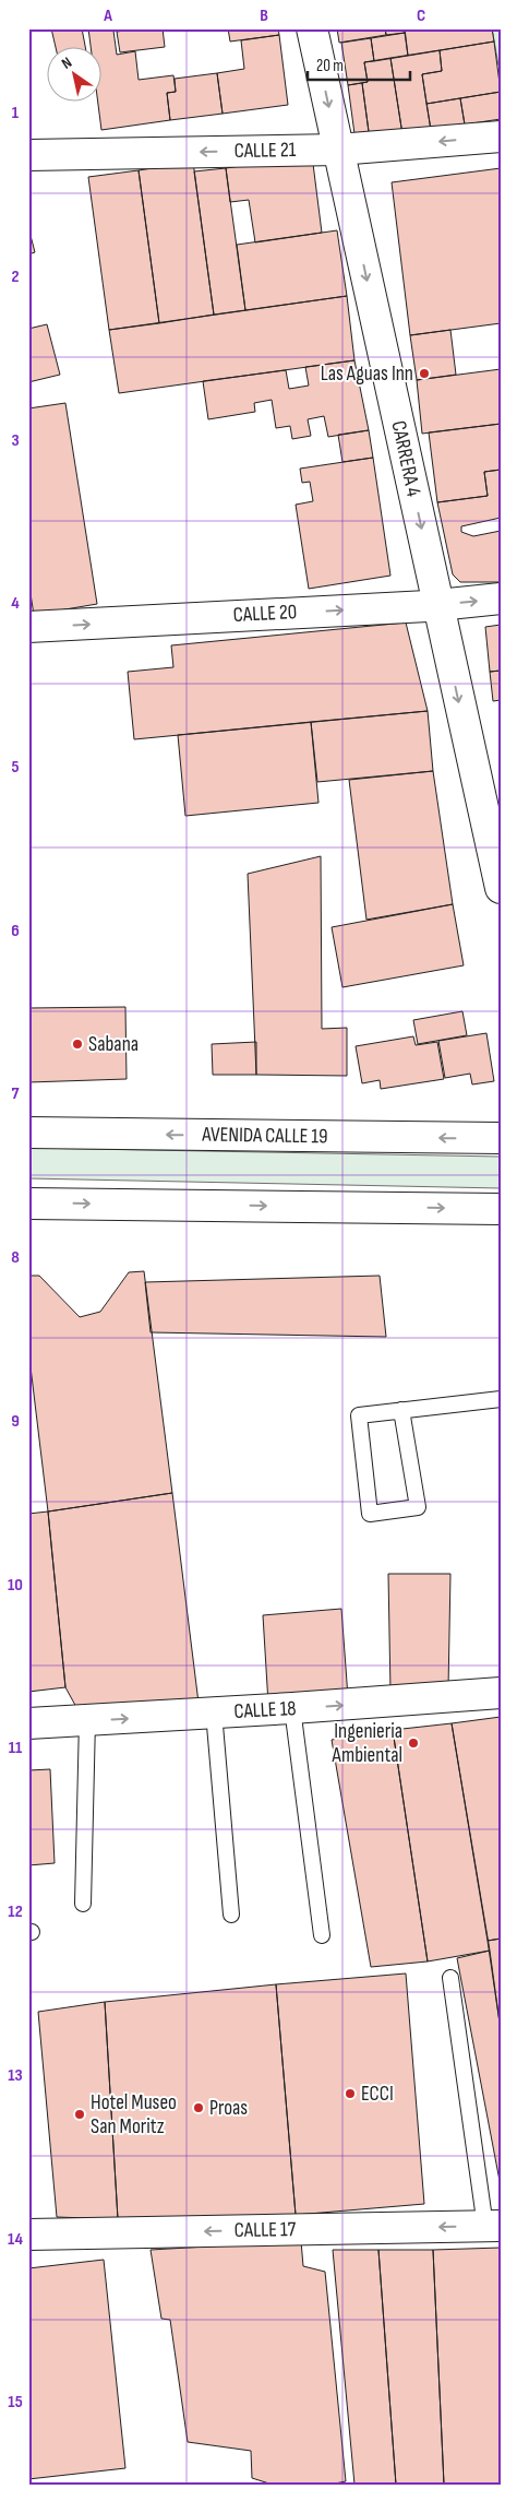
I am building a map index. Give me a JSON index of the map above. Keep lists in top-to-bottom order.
{
  "streets": {
    "street": [
      "CALLE 21",
      "CARRERA 4",
      "CALLE 20",
      "AVENIDA CALLE 19",
      "CALLE 18",
      "CALLE 17"
    ]
  },
  "crossings": [
    ["CALLE 21", "CARRERA 4"],
    ["CARRERA 4", "CALLE 20"]
  ],
  "one_way": [
    "CALLE 21",
    "CARRERA 4",
    "CALLE 20",
    "CALLE 18",
    "CALLE 17"
  ],
  "places": [
    "Las Aguas Inn",
    "Sabana",
    "Ingenieria Ambiental",
    "ECCI",
    "Proas",
    "Hotel Museo San Moritz"
  ],
  "scale_bar": "20 m",
  "north": "top left",
  "grid": {
    "columns": ["A", "B", "C"],
    "rows": [
      "1",
      "2",
      "3",
      "4",
      "5",
      "6",
      "7",
      "8",
      "9",
      "10",
      "11",
      "12",
      "13",
      "14",
      "15"
    ]
  }
}
